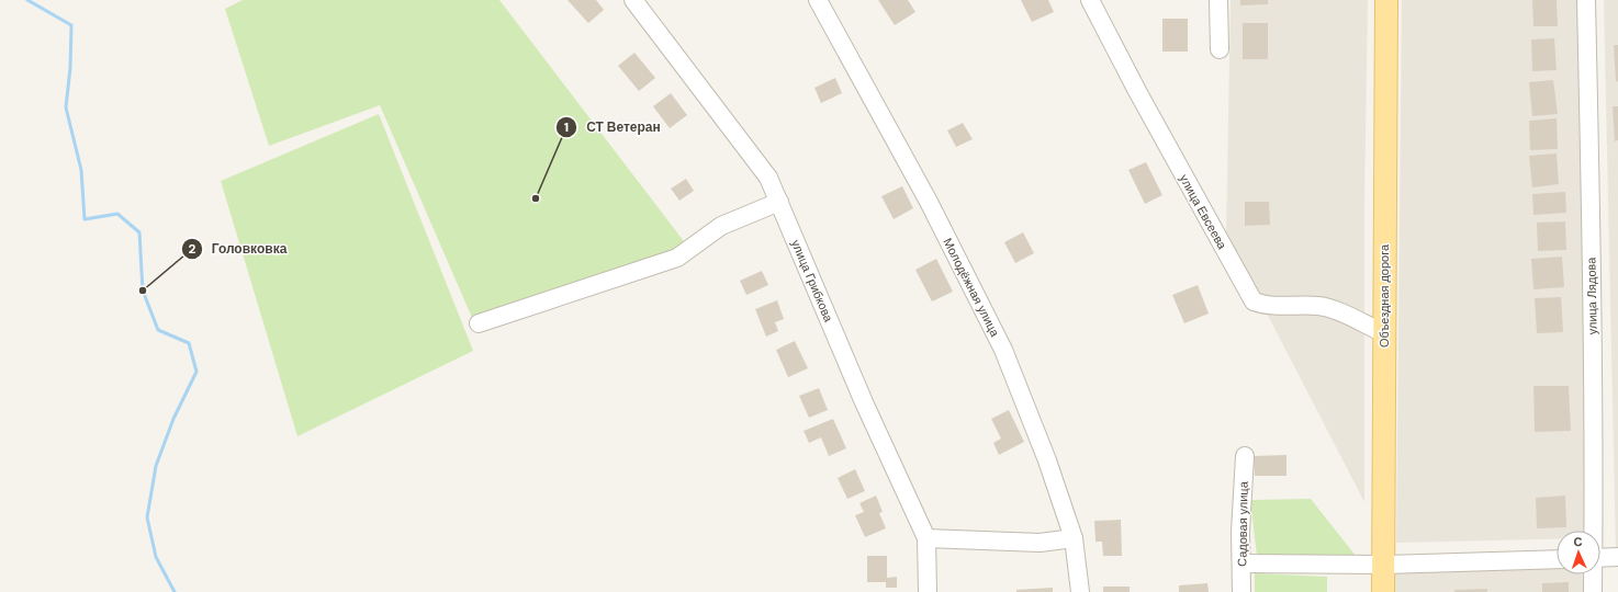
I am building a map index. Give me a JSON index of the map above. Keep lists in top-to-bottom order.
{
  "streets": {
    "main road": ["Объездная дорога"],
    "street": [
      "улица Евсеева",
      "улица Грибкова",
      "Молодёжная улица",
      "улица Лядова",
      "Садовая улица"
    ]
  },
  "crossings": [
    ["улица Евсеева", "Объездная дорога"]
  ],
  "places": ["СТ Ветеран", "Головковка"],
  "north": "top"
}
